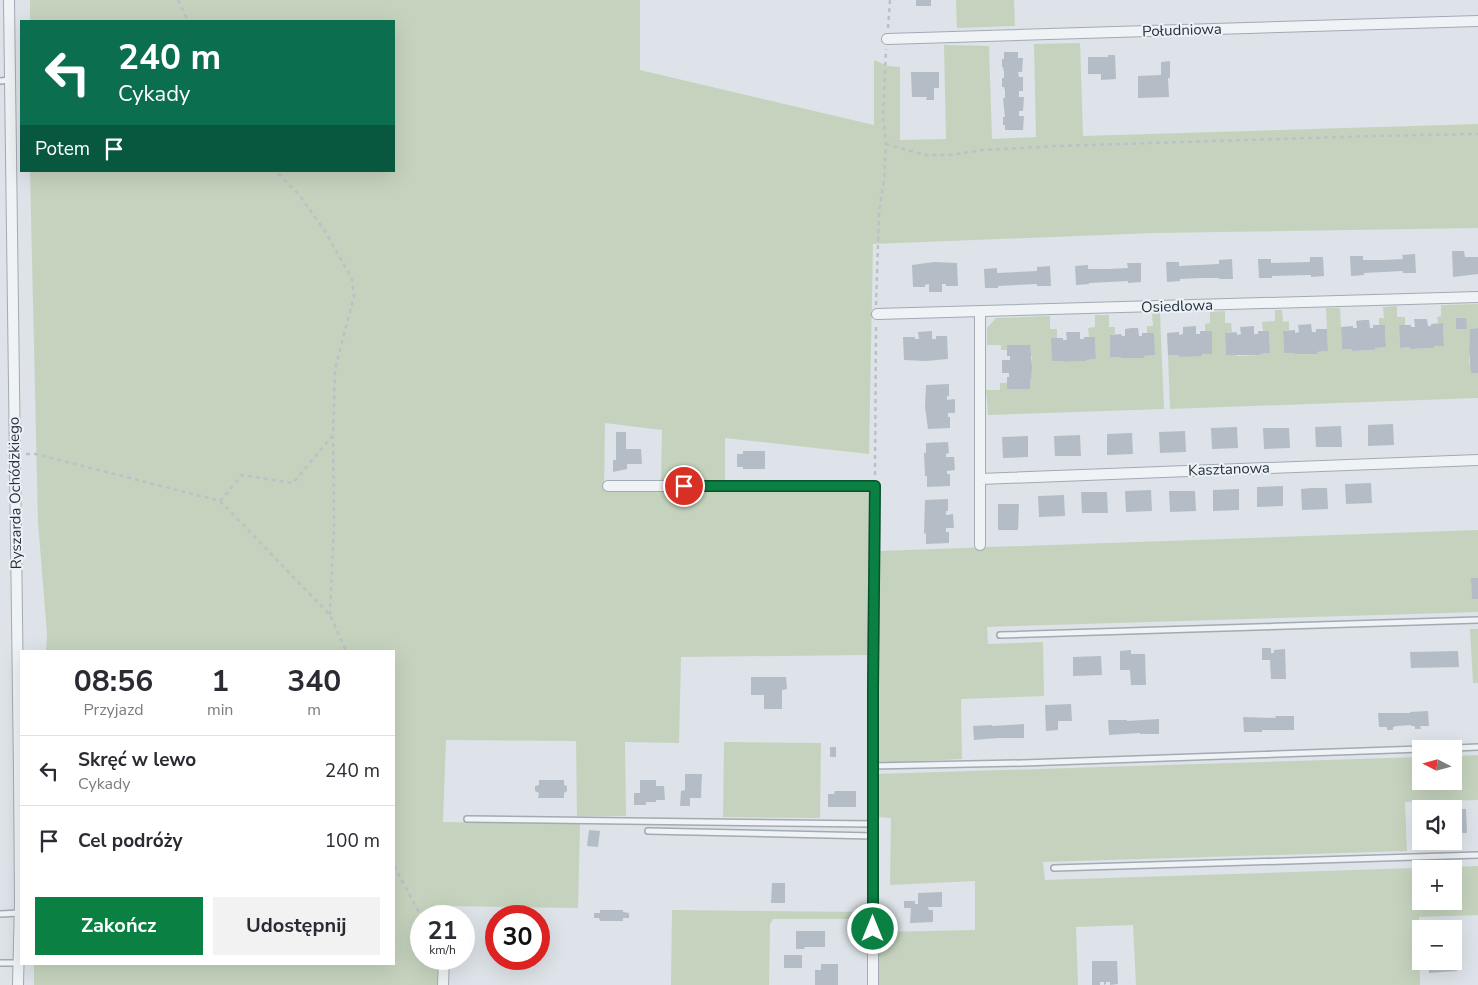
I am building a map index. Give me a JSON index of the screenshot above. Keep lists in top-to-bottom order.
{
  "streets": {
    "street": [
      "Południowa",
      "Osiedlowa",
      "Kasztanowa",
      "Ryszarda Ochódzkiego"
    ]
  },
  "north": "left",
  "page": {
    "turn": ["240 m", "Cykady"],
    "then": "Potem",
    "eta": [
      "08:56",
      "Przyjazd",
      "1",
      "min",
      "340",
      "m"
    ],
    "list": [
      {
        "name": "Skręć w lewo",
        "note": "Cykady",
        "value": "240 m"
      },
      {
        "name": "Cel podróży",
        "value": "100 m"
      }
    ],
    "map_buttons": ["+", "−"],
    "buttons": ["Zakończ", "Udostępnij"],
    "speed": "21 km/h",
    "limit": "30"
  }
}
